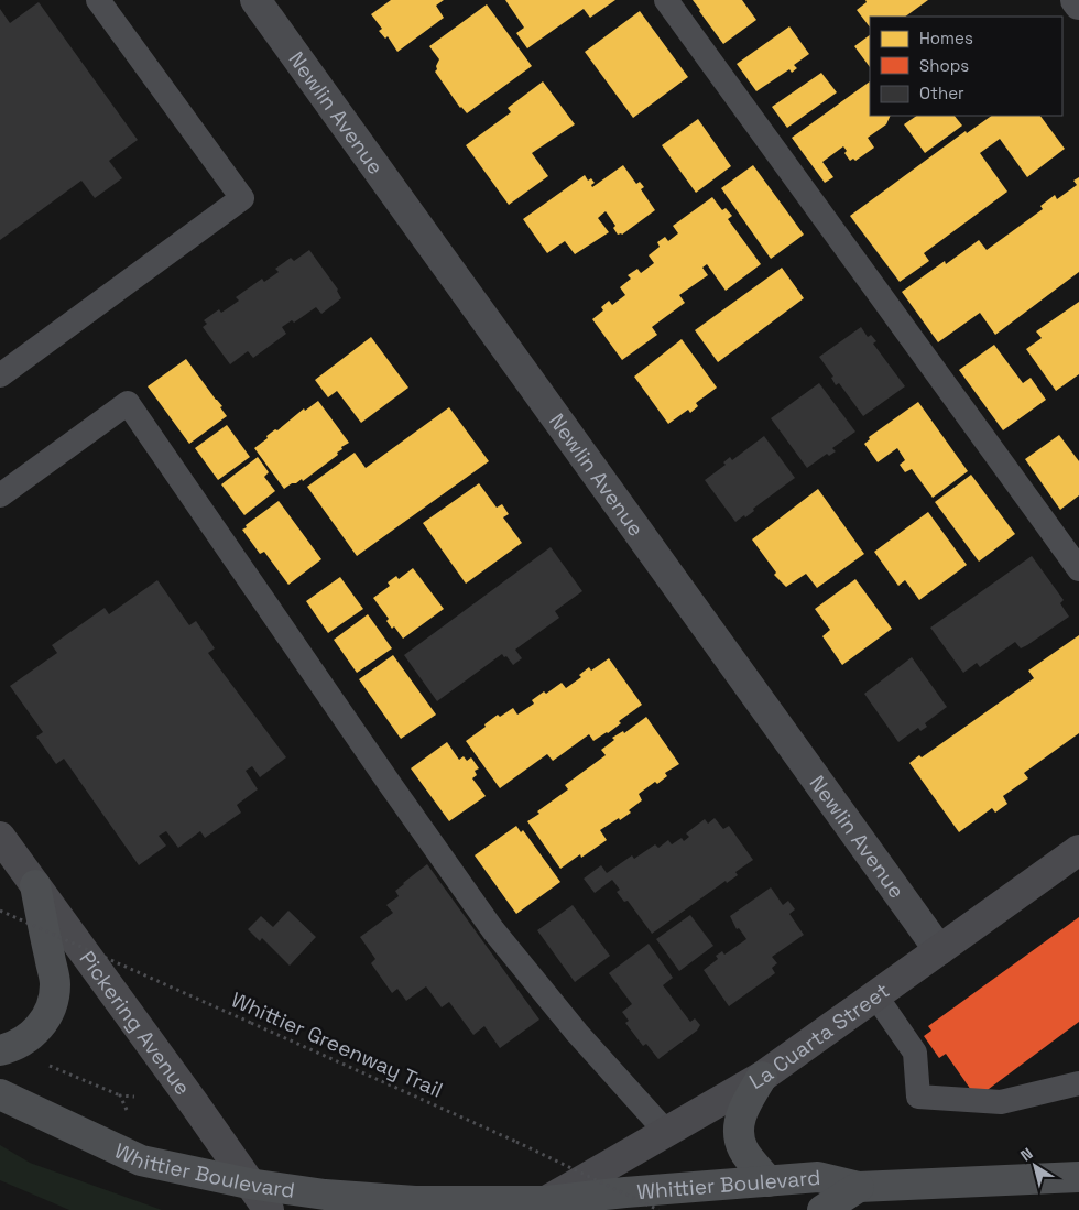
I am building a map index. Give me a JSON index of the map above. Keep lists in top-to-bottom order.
{
  "streets": {
    "main road": ["Whittier Boulevard"],
    "street": ["Newlin Avenue", "Pickering Avenue", "La Cuarta Street"],
    "path": ["Whittier Greenway Trail"]
  },
  "crossings": [
    ["Newlin Avenue", "La Cuarta Street"],
    ["Pickering Avenue", "Whittier Boulevard"],
    ["La Cuarta Street", "Whittier Boulevard"]
  ],
  "legend": ["Homes", "Shops", "Other"],
  "north": "top left"
}
